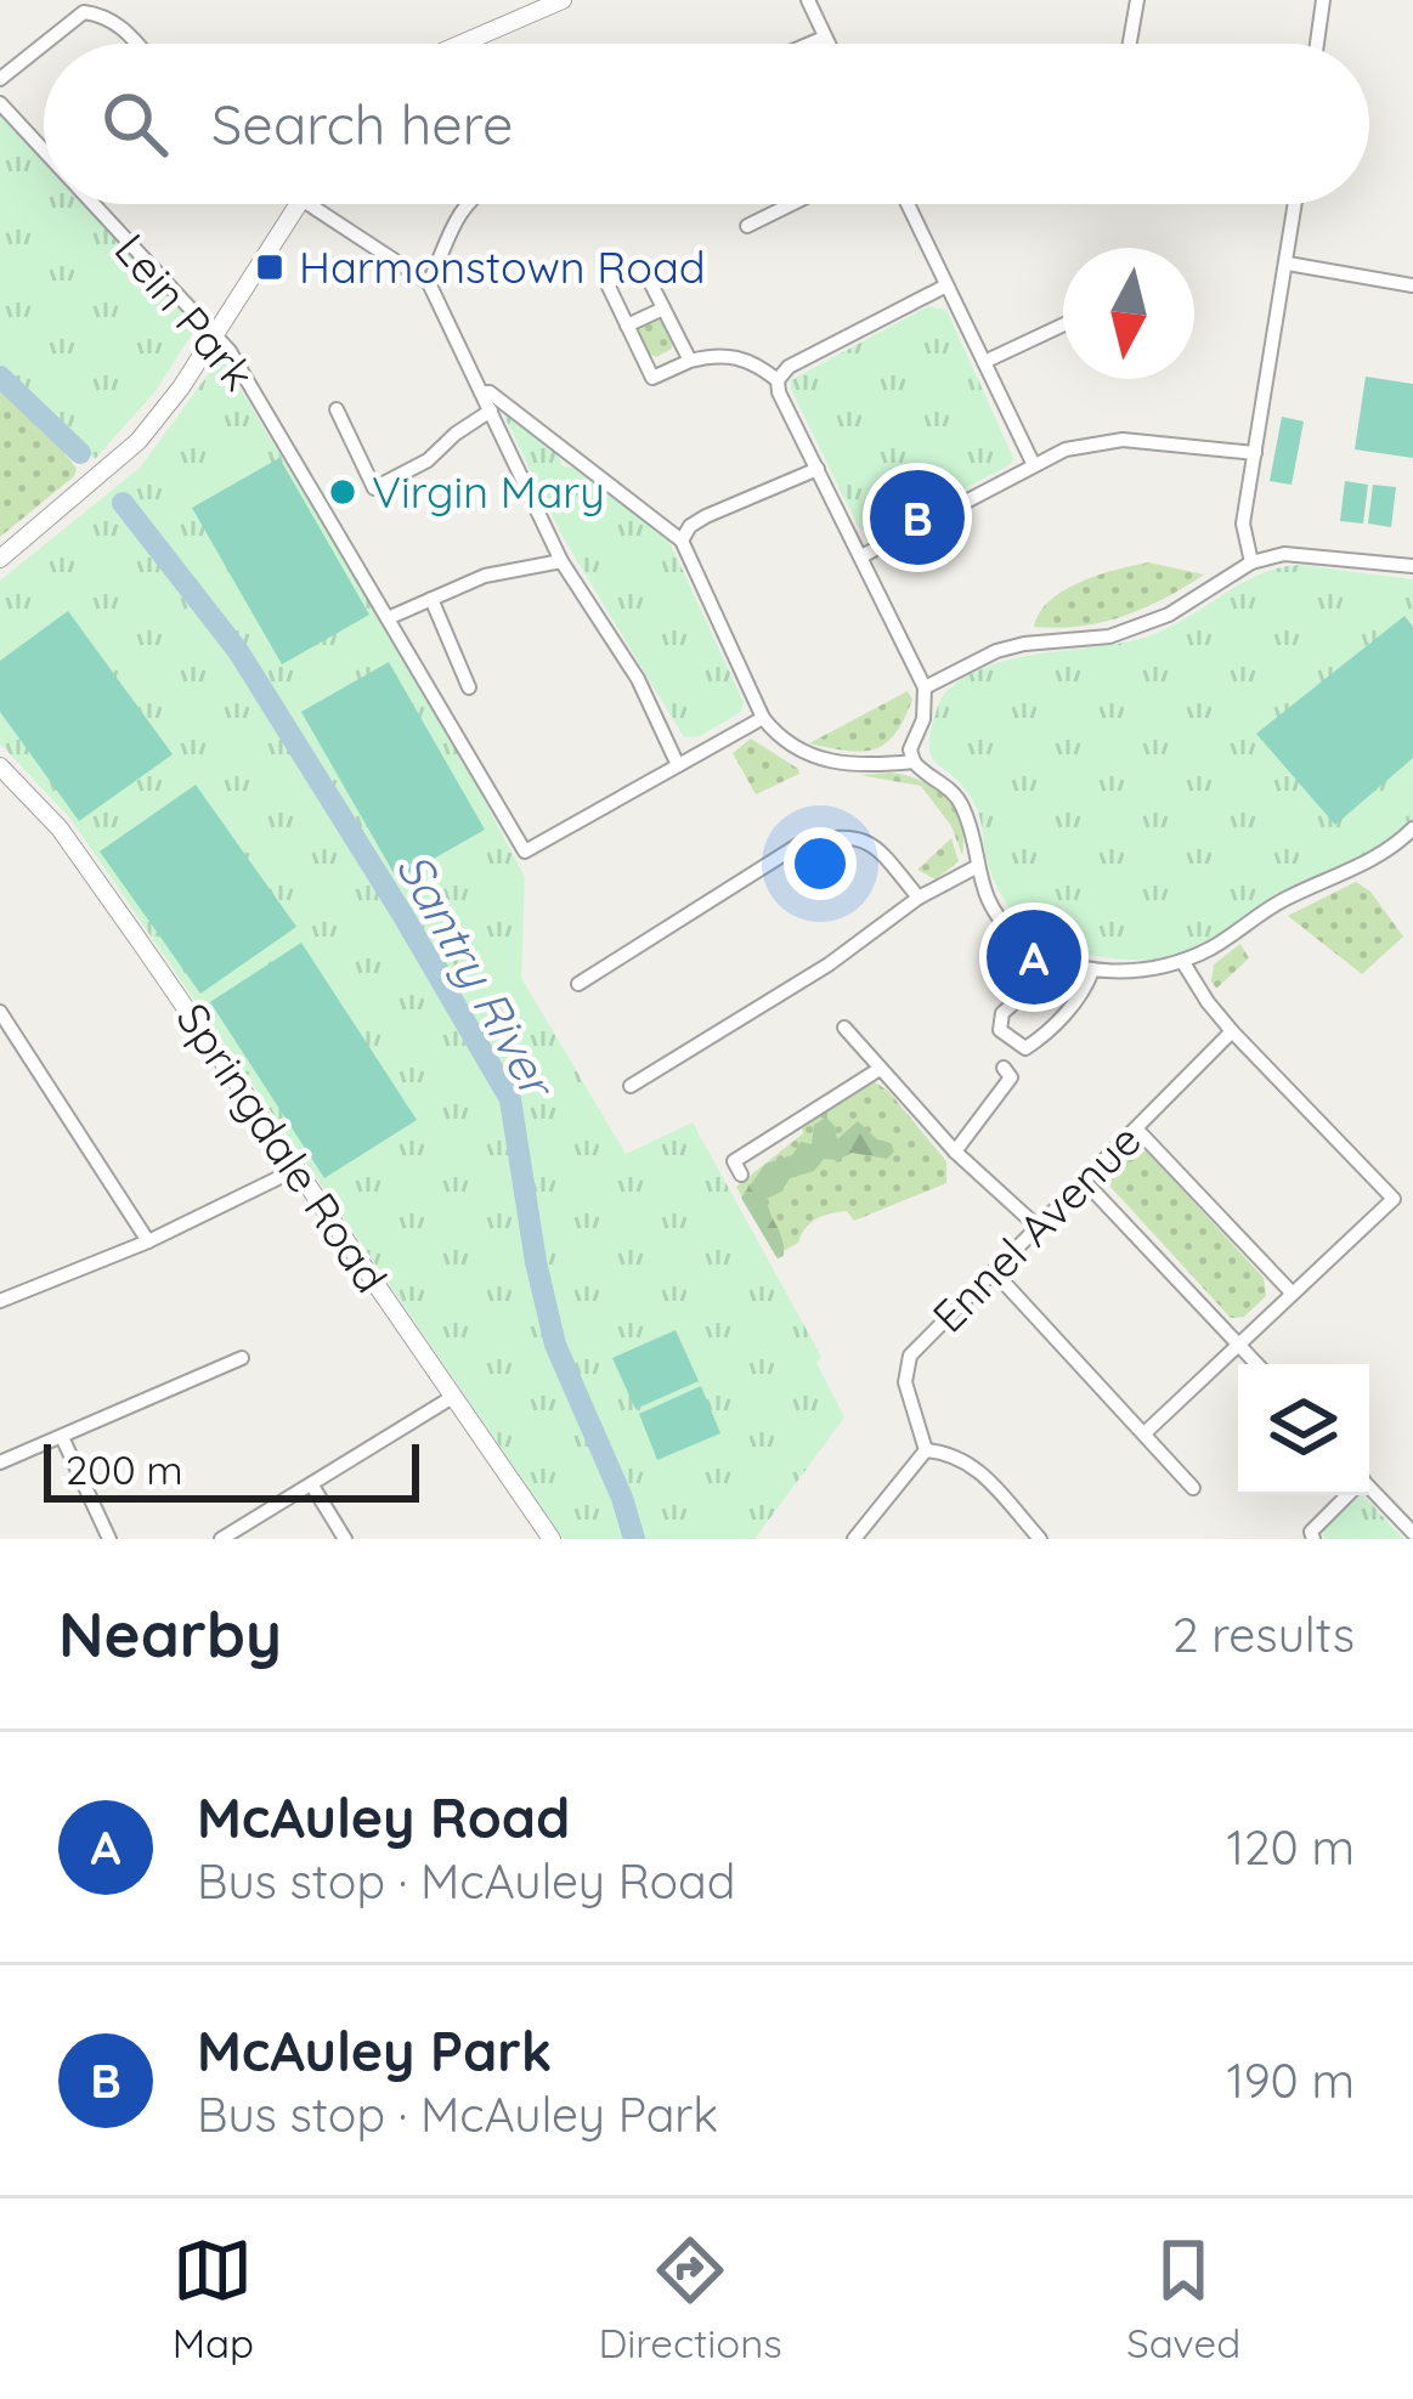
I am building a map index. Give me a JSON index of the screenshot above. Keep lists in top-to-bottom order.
{
  "streets": {
    "street": ["Lein Park", "Springdale Road", "Ennel Avenue"]
  },
  "water": ["Santry River"],
  "places": {
    "transit": ["Harmonstown Road"],
    "other": ["Virgin Mary"]
  },
  "scale_bar": "200 m",
  "north": "bottom",
  "page": {
    "search": "Search here",
    "pins": ["B", "A"],
    "scale": "200 m",
    "heading": ["Nearby", "2 results"],
    "list": [
      {
        "mark": "A",
        "name": "McAuley Road",
        "note": "Bus stop · McAuley Road",
        "value": "120 m"
      },
      {
        "mark": "B",
        "name": "McAuley Park",
        "note": "Bus stop · McAuley Park",
        "value": "190 m"
      }
    ],
    "nav": ["Map", "Directions", "Saved"]
  }
}
